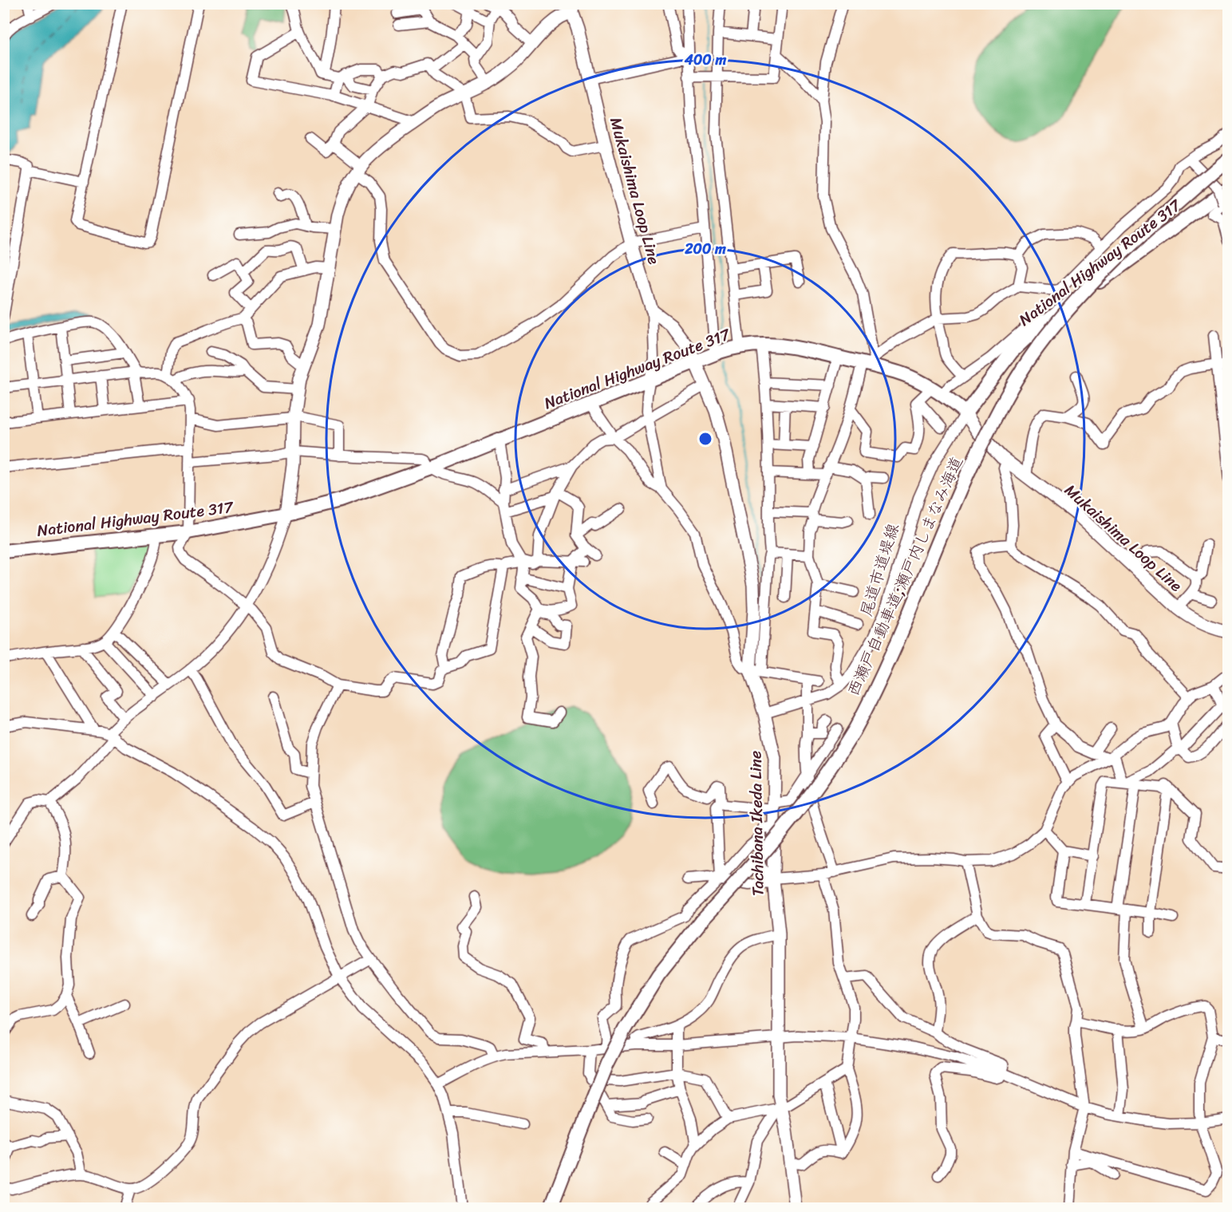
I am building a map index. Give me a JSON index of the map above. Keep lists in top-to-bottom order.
{
  "streets": {
    "highway": ["National Highway Route 317", "西瀬戸自動車道;瀬戸内しまなみ海道"],
    "main road": ["Mukaishima Loop Line", "Tachibana Ikeda Line"],
    "street": ["尾道市道堤線"]
  },
  "crossings": [
    ["Mukaishima Loop Line", "National Highway Route 317"],
    ["Mukaishima Loop Line", "尾道市道堤線"],
    ["National Highway Route 317", "尾道市道堤線"],
    ["National Highway Route 317", "Tachibana Ikeda Line"],
    ["尾道市道堤線", "Tachibana Ikeda Line"]
  ],
  "rings": ["400 m", "200 m"]
}
